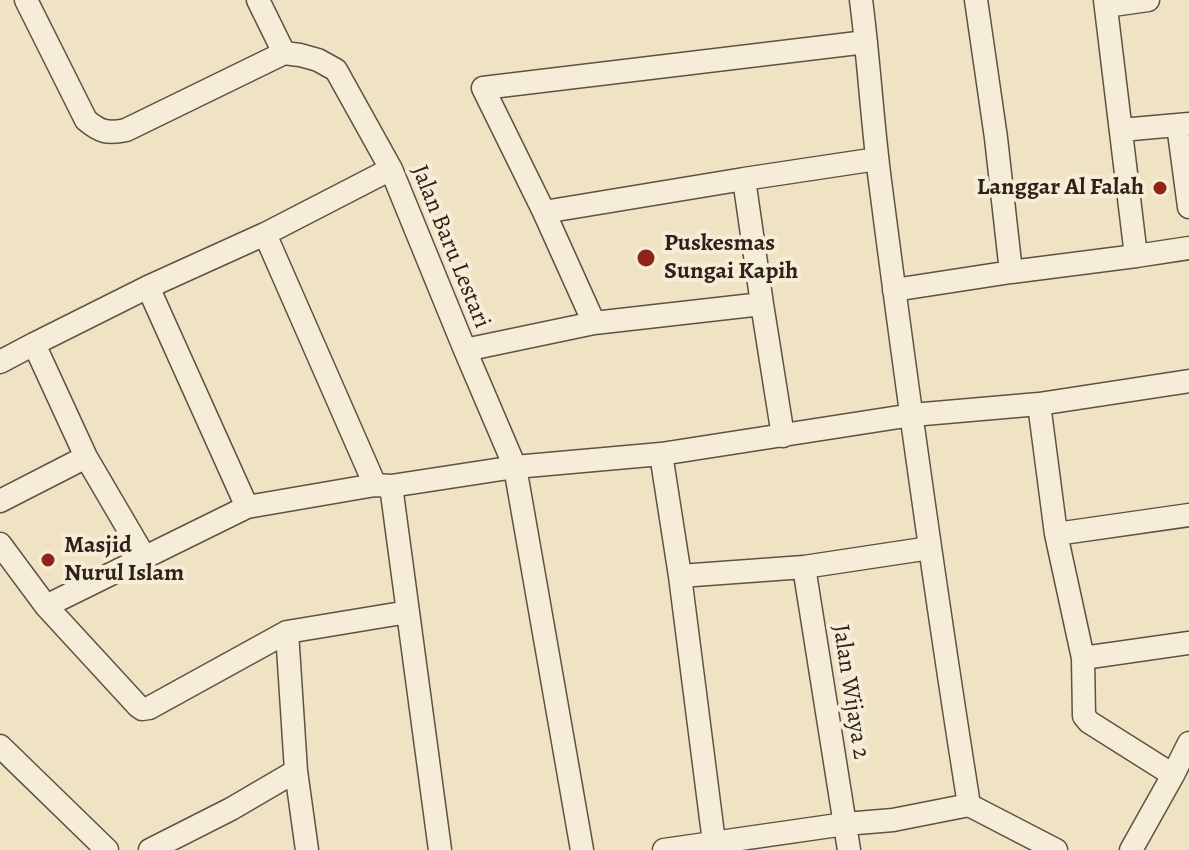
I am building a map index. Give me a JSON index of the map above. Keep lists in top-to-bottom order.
{
  "streets": {
    "street": ["Jalan Baru Lestari", "Jalan Wijaya 2"]
  },
  "places": ["Langgar Al Falah", "Puskesmas Sungai Kapih", "Masjid Nurul Islam"]
}
